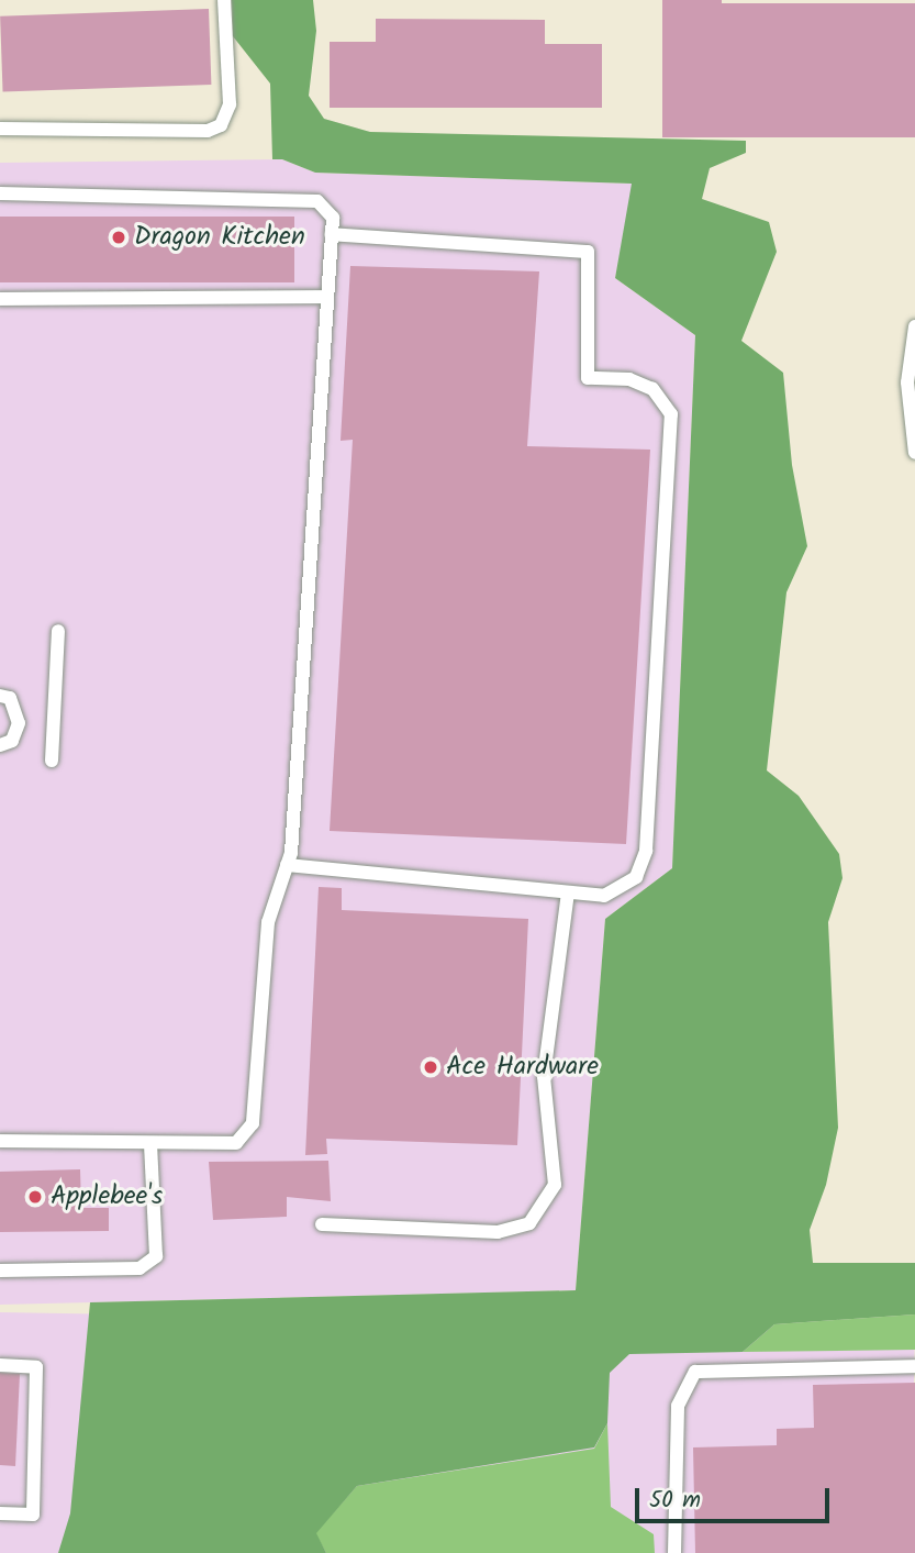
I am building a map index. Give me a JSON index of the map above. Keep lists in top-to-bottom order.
{
  "places": ["Dragon Kitchen", "Ace Hardware", "Applebee's"],
  "scale_bar": "50 m"
}
